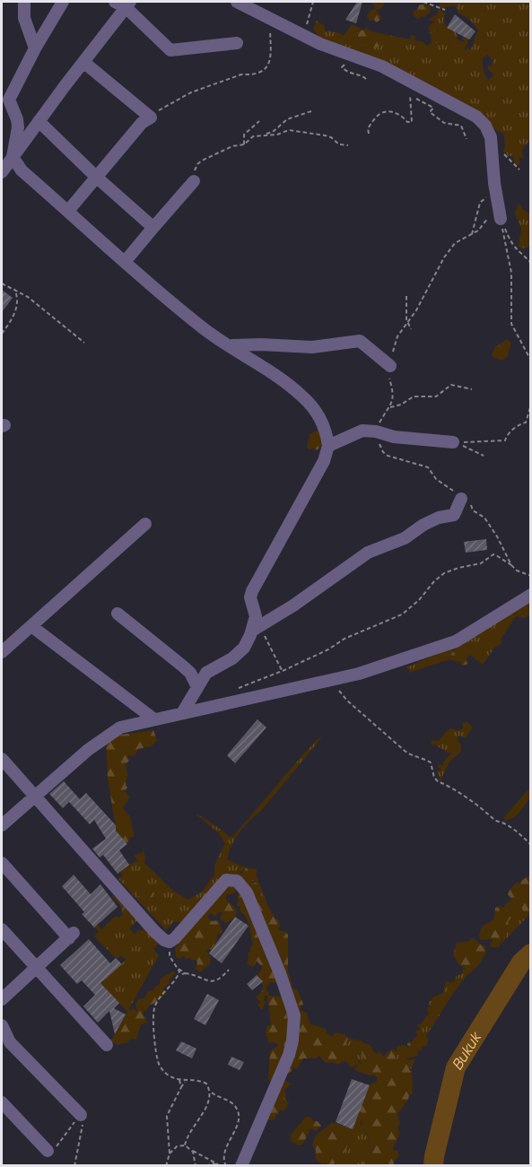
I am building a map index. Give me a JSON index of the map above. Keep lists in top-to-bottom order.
{
  "water": ["Bukuk"]
}
